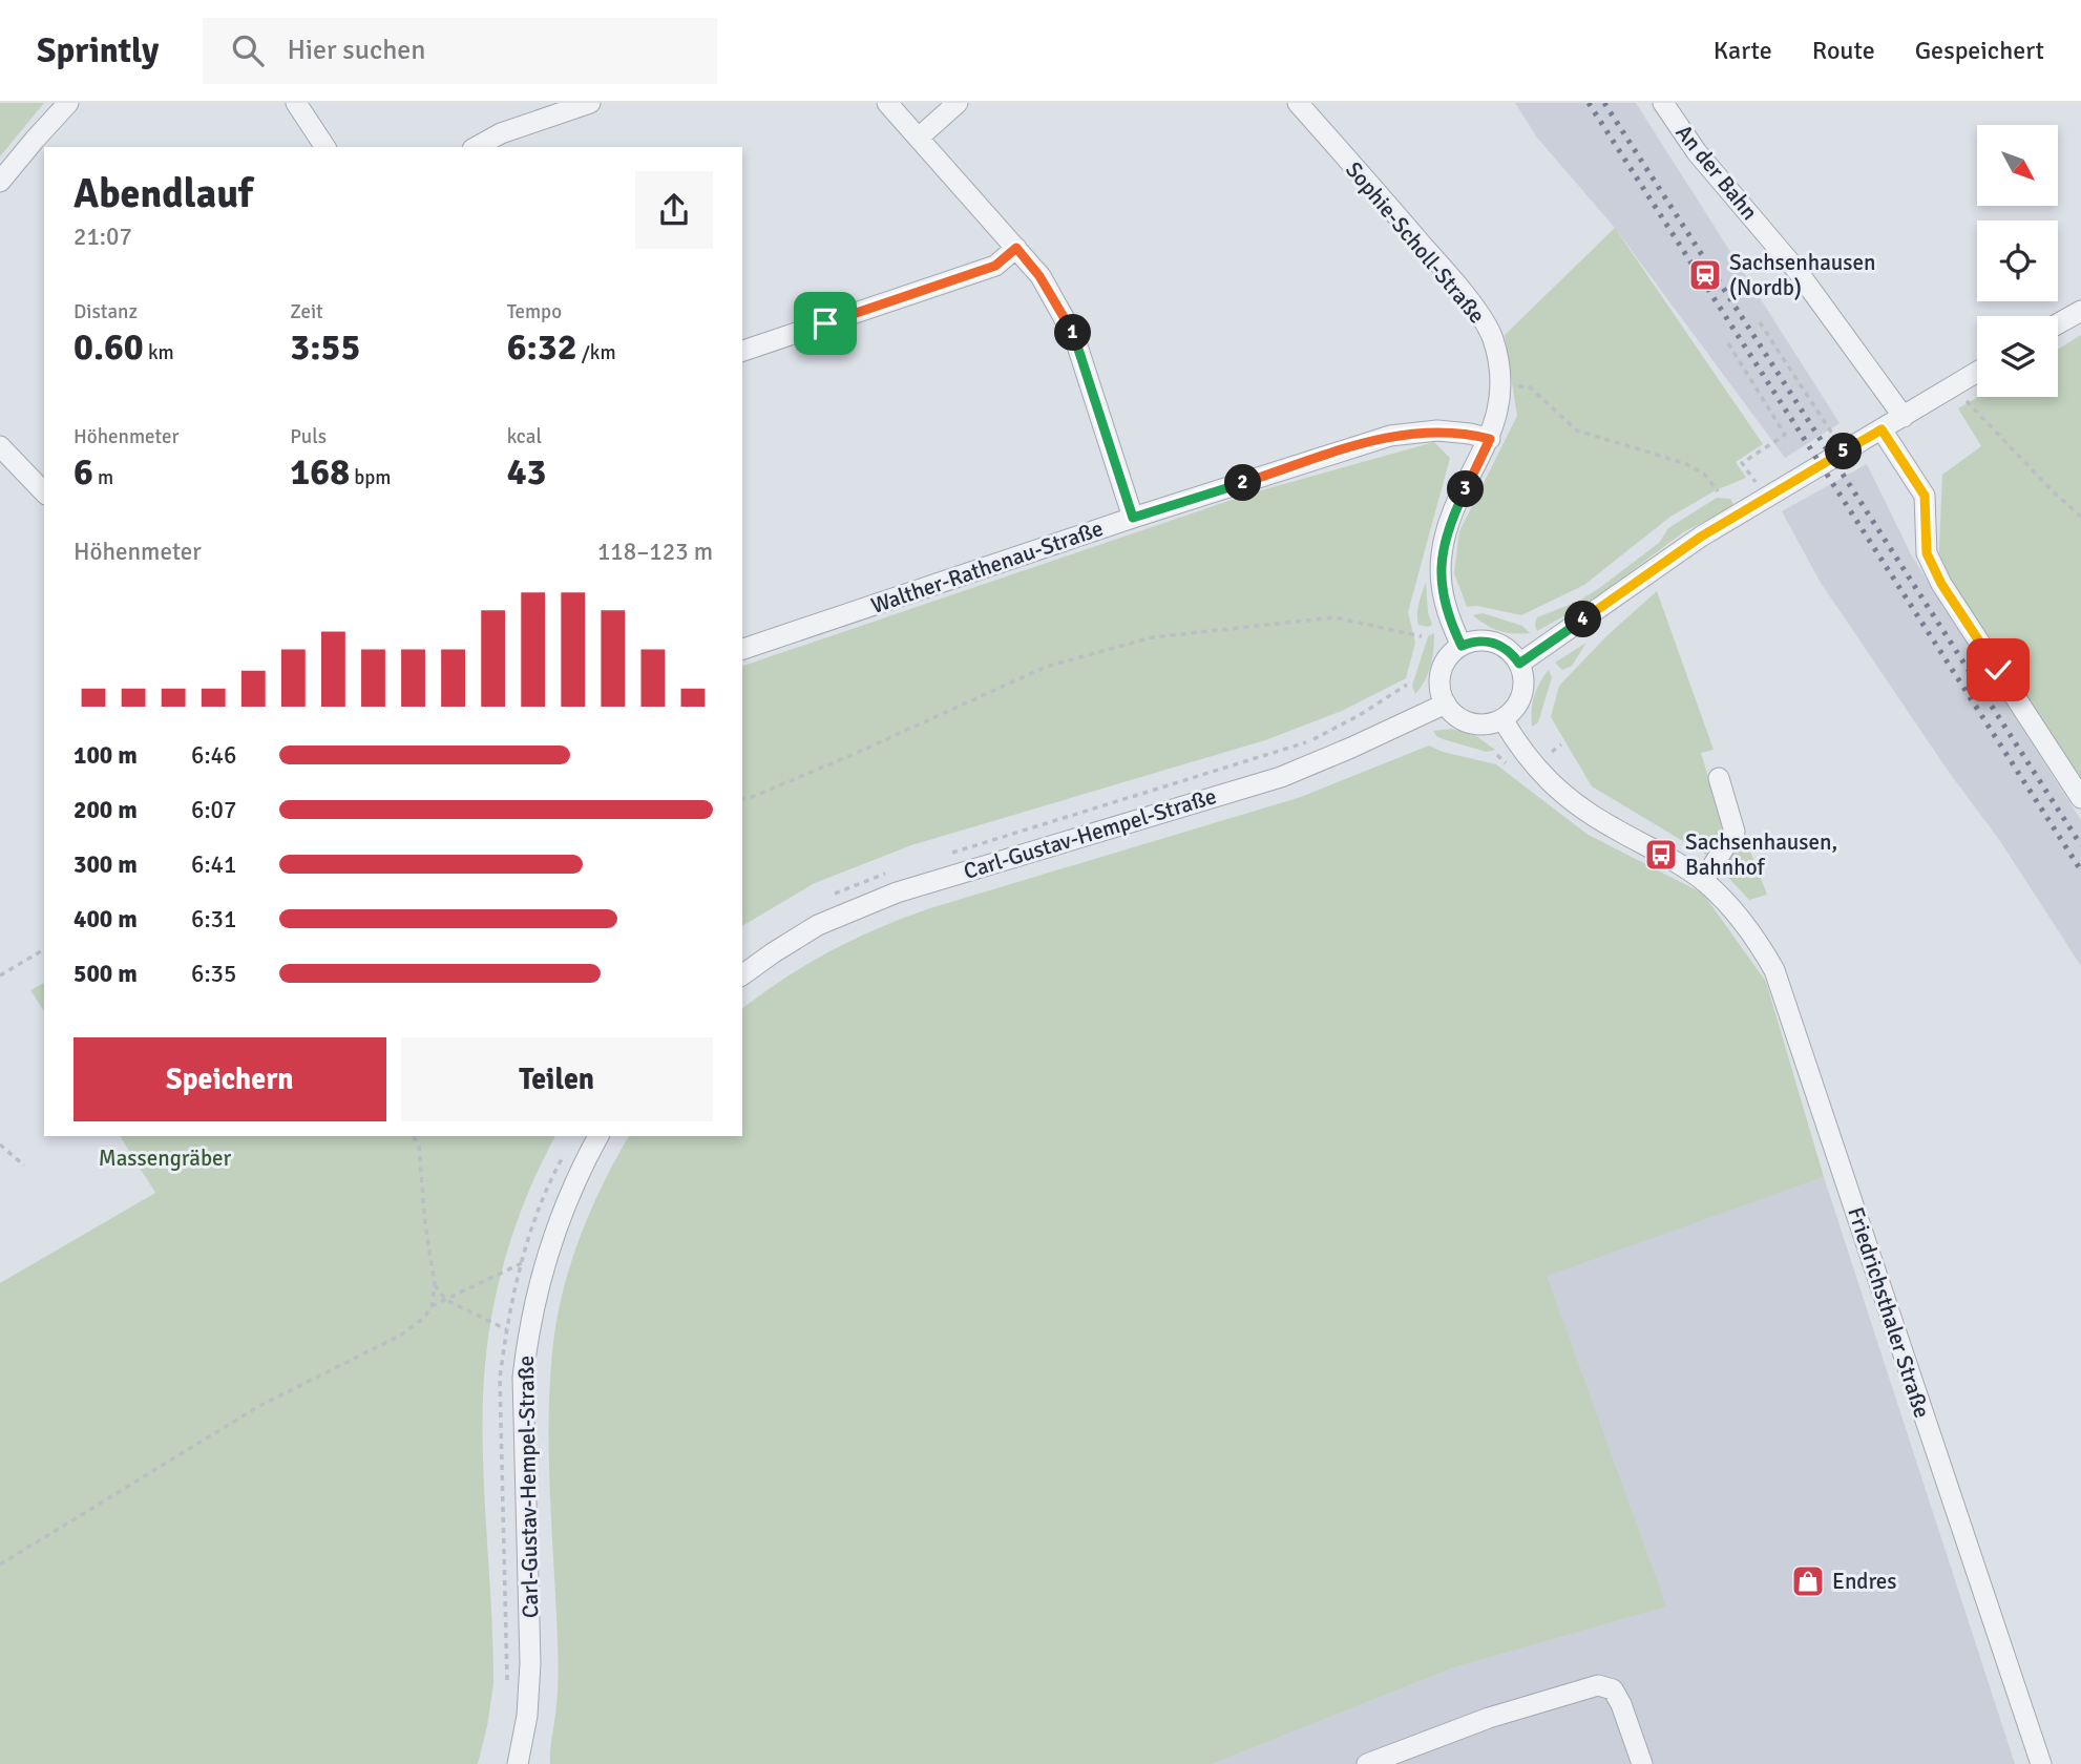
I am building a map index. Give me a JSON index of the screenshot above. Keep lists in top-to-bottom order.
{
  "streets": {
    "street": [
      "An der Bahn",
      "Sophie-Scholl-Straße",
      "Walther-Rathenau-Straße",
      "Carl-Gustav-Hempel-Straße",
      "Friedrichsthaler Straße"
    ]
  },
  "crossings": [
    ["Sophie-Scholl-Straße", "Walther-Rathenau-Straße"],
    ["Sophie-Scholl-Straße", "Carl-Gustav-Hempel-Straße"],
    ["Sophie-Scholl-Straße", "Friedrichsthaler Straße"],
    ["Carl-Gustav-Hempel-Straße", "Friedrichsthaler Straße"]
  ],
  "parks": ["Massengräber"],
  "places": {
    "station": ["Sachsenhausen (Nordb)"],
    "bus stop": ["Sachsenhausen, Bahnhof"],
    "shop": ["Endres"]
  },
  "north": "bottom right",
  "page": {
    "header": "Sprintly",
    "search": "Hier suchen",
    "nav": ["Karte", "Route", "Gespeichert"],
    "heading": ["Abendlauf", "21:07"],
    "stats": [
      ["Distanz", "0.60 km"],
      ["Zeit", "3:55"],
      ["Tempo", "6:32 /km"],
      ["Höhenmeter", "6 m"],
      ["Puls", "168 bpm"],
      ["kcal", "43"]
    ],
    "pins": [
      "1",
      "5",
      "2",
      "3",
      "4"
    ],
    "chart": ["Höhenmeter", "118–123 m"],
    "list": [
      {
        "name": "100 m",
        "note": "6:46"
      },
      {
        "name": "200 m",
        "note": "6:07"
      },
      {
        "name": "300 m",
        "note": "6:41"
      },
      {
        "name": "400 m",
        "note": "6:31"
      },
      {
        "name": "500 m",
        "note": "6:35"
      }
    ],
    "buttons": ["Speichern", "Teilen"]
  }
}
